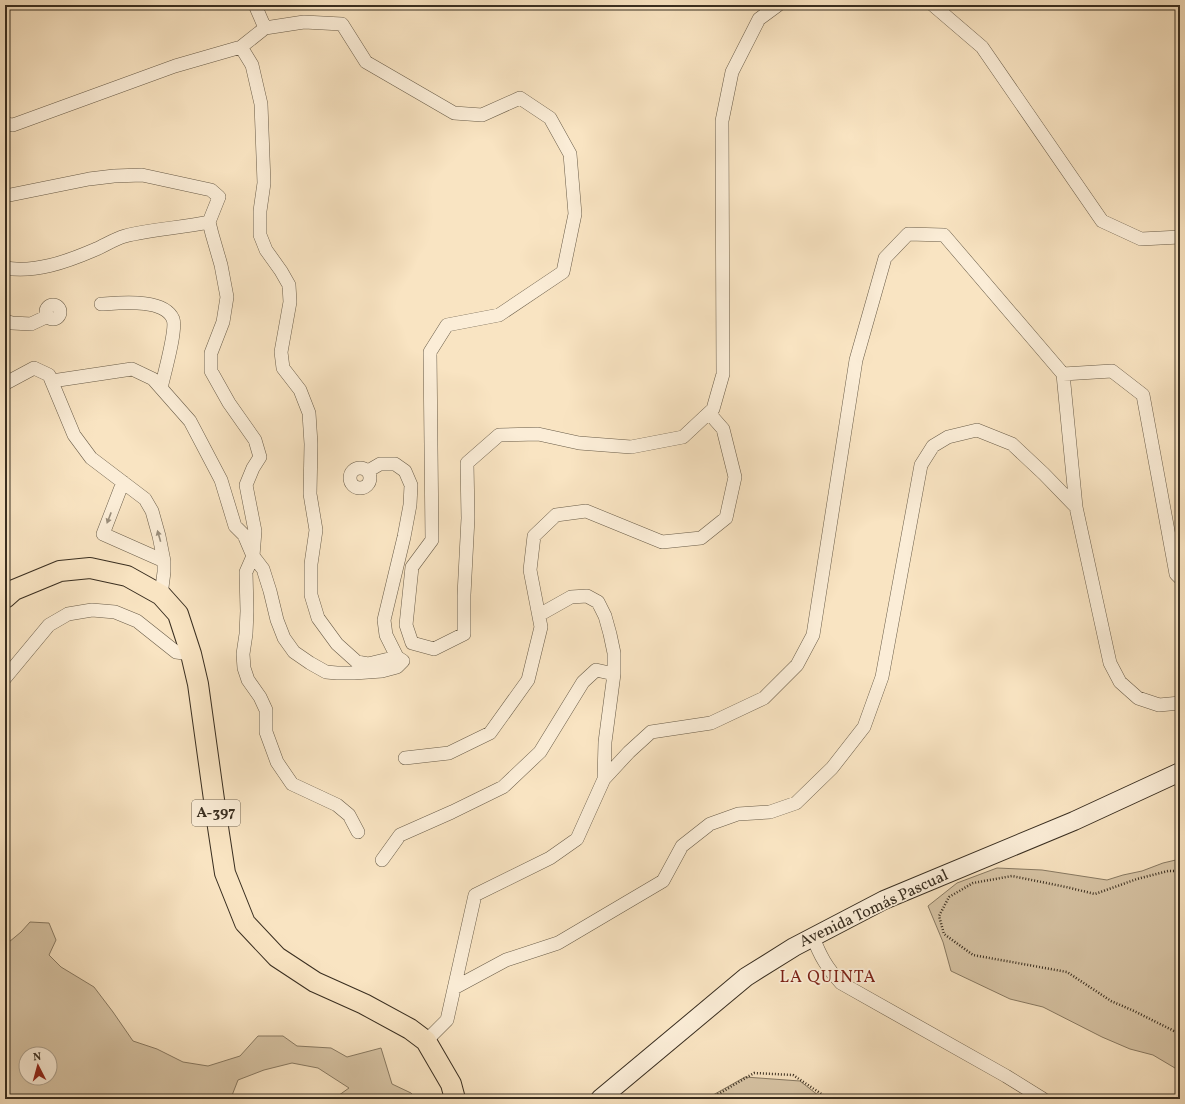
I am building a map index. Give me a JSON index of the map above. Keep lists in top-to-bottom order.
{
  "streets": {
    "main road": ["A-397"],
    "street": ["Avenida Tomás Pascual"]
  },
  "districts": ["LA QUINTA"],
  "north": "top"
}
